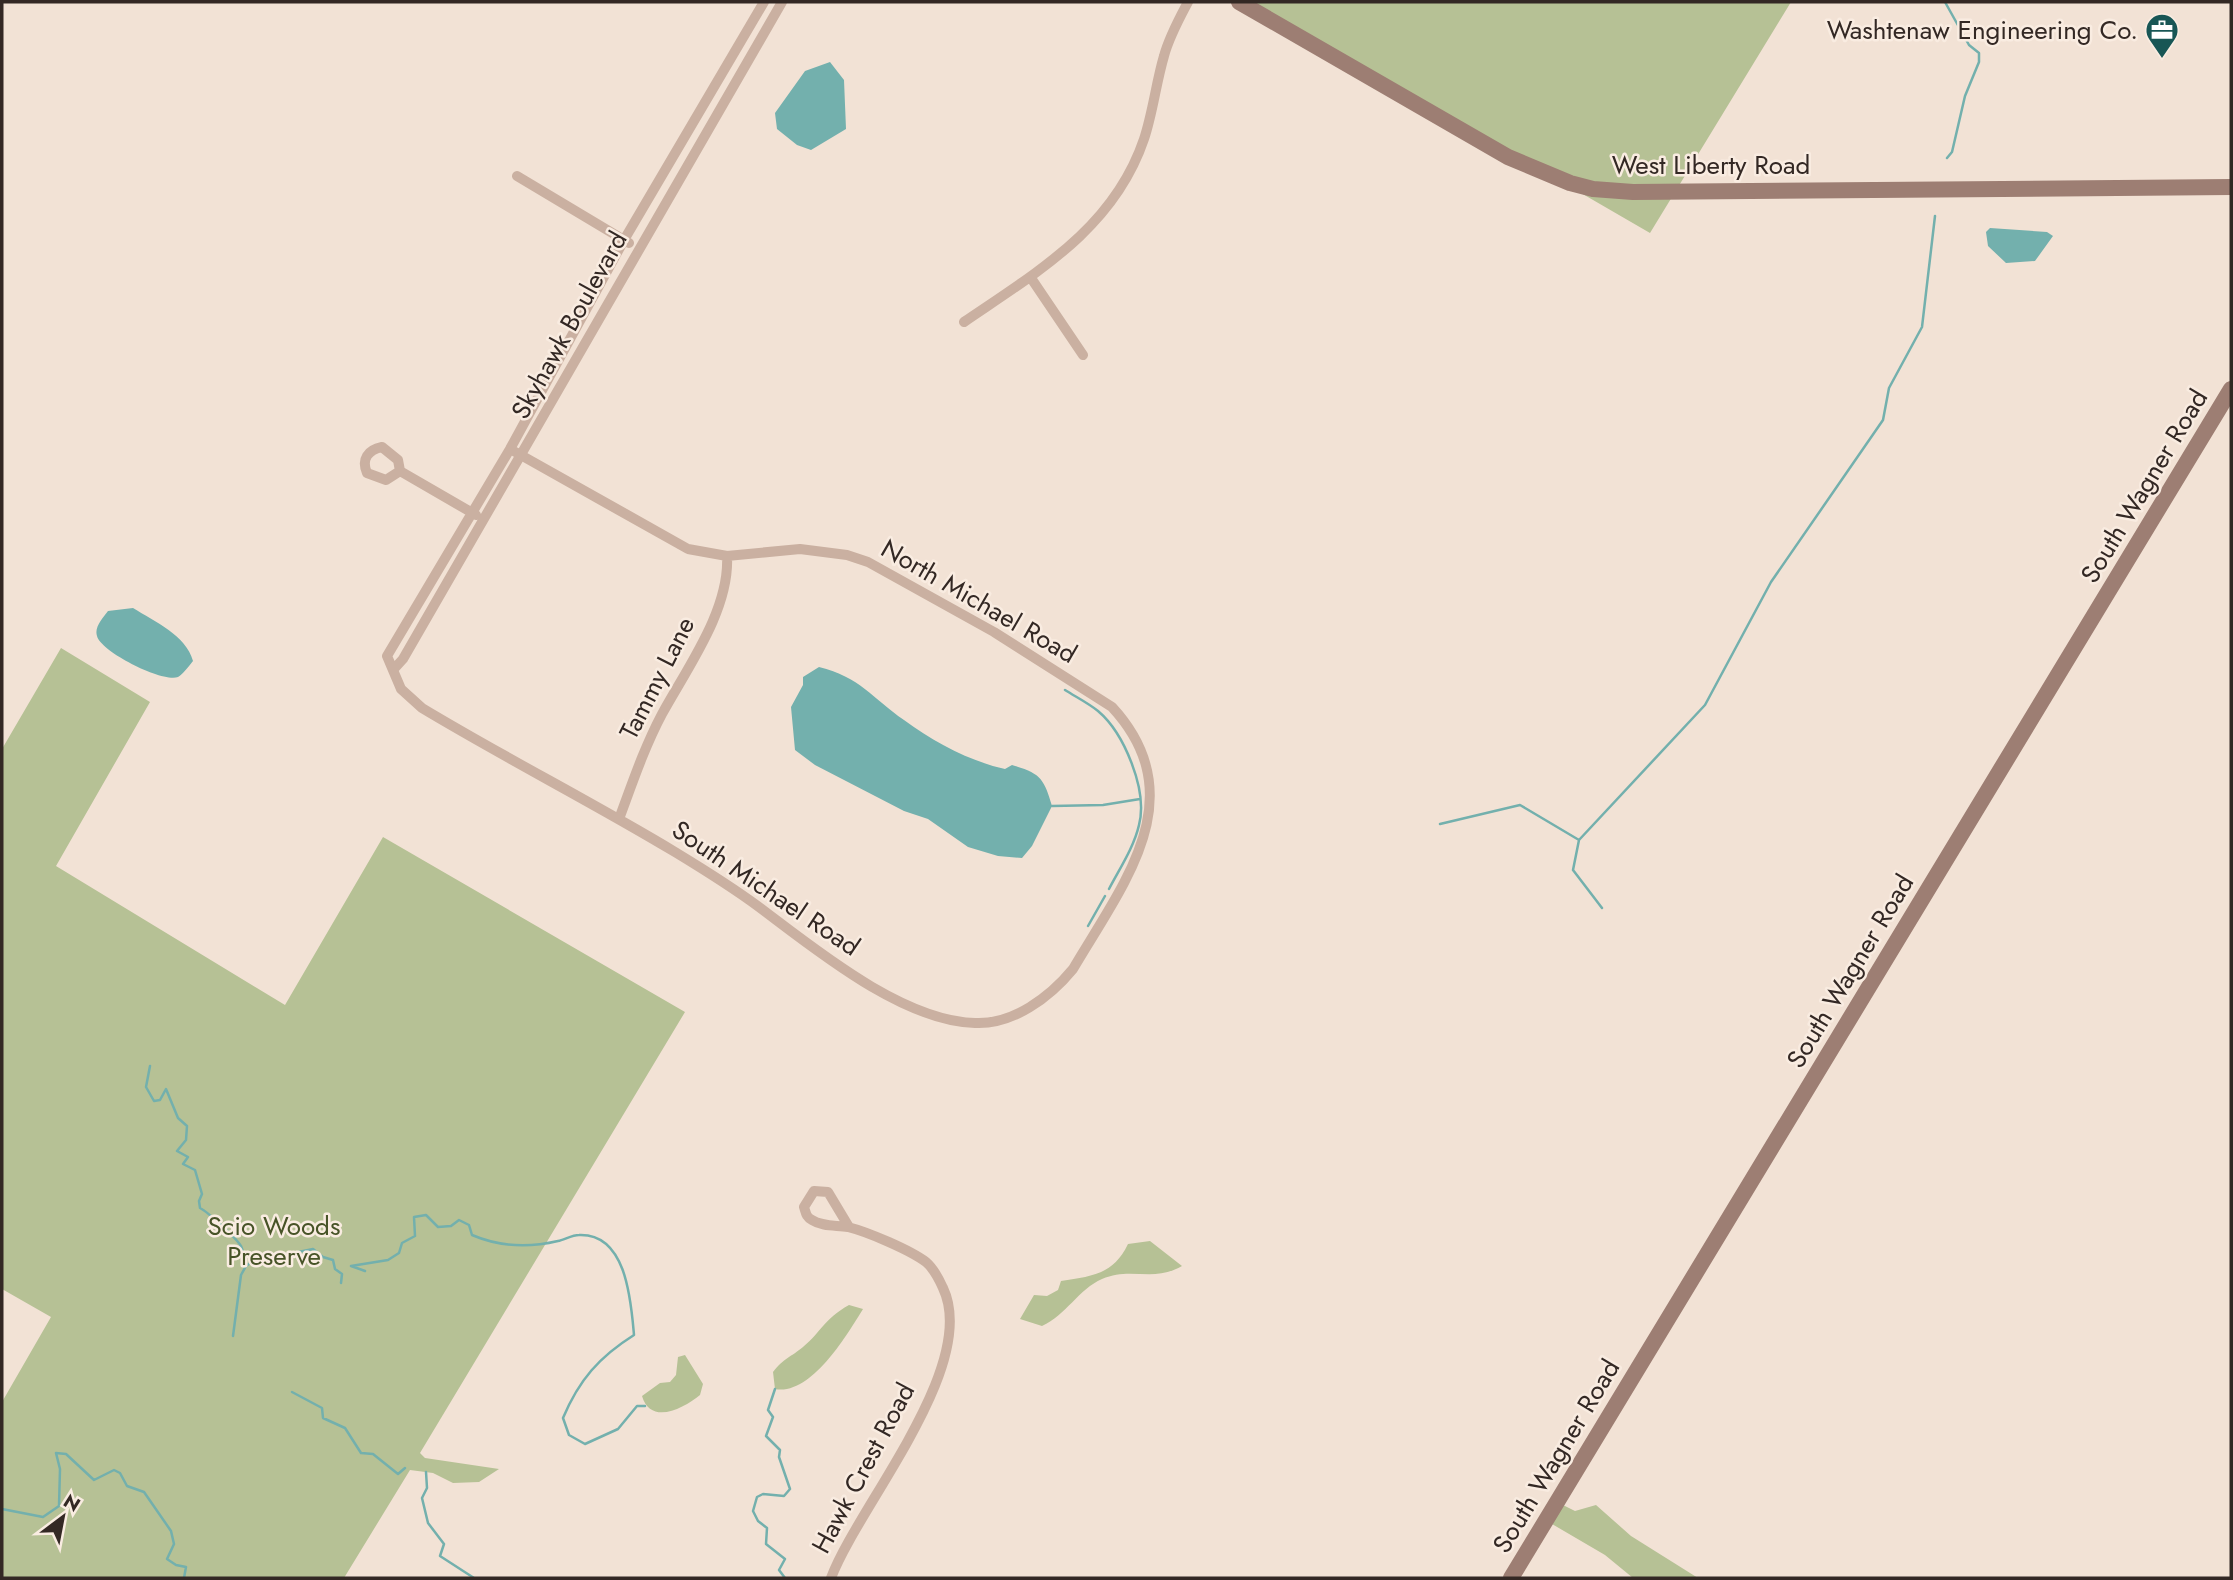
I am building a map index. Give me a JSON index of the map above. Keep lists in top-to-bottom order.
{
  "streets": {
    "main road": ["West Liberty Road", "South Wagner Road"],
    "street": [
      "Skyhawk Boulevard",
      "North Michael Road",
      "Tammy Lane",
      "South Michael Road",
      "Hawk Crest Road"
    ]
  },
  "crossings": [
    ["Skyhawk Boulevard", "North Michael Road"],
    ["Skyhawk Boulevard", "South Michael Road"],
    ["North Michael Road", "Tammy Lane"],
    ["North Michael Road", "South Michael Road"],
    ["Tammy Lane", "South Michael Road"]
  ],
  "parks": ["Scio Woods Preserve"],
  "places": {
    "office": ["Washtenaw Engineering Co."]
  },
  "north": "top right"
}
